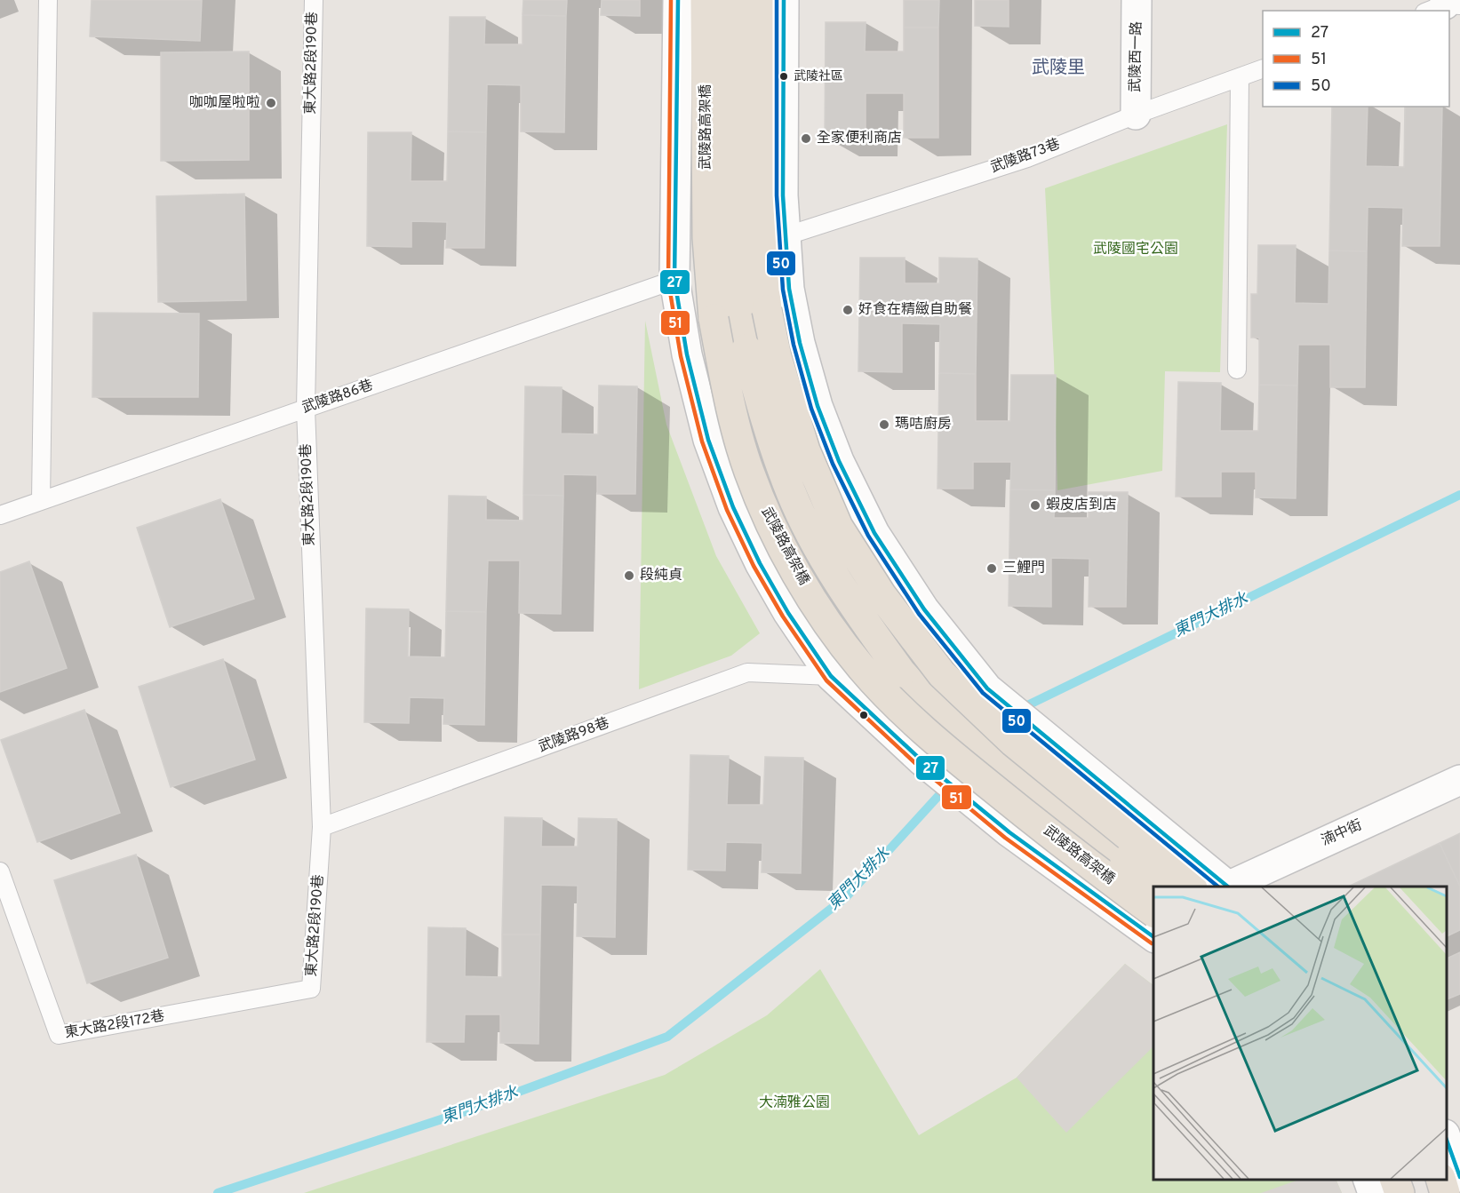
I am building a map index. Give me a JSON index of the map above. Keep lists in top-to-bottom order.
{
  "streets": {
    "highway": ["武陵路高架橋"],
    "street": ["武陵西一路", "湳中街"],
    "lane": [
      "東大路2段190巷",
      "武陵路73巷",
      "武陵路86巷",
      "武陵路98巷",
      "東大路2段172巷"
    ]
  },
  "crossings": [
    ["武陵西一路", "武陵路73巷"],
    ["東大路2段190巷", "武陵路86巷"],
    ["東大路2段190巷", "武陵路98巷"],
    ["東大路2段190巷", "東大路2段172巷"]
  ],
  "districts": ["武陵里"],
  "water": ["東門大排水"],
  "parks": ["武陵國宅公園", "大湳雅公園"],
  "places": [
    "武陵社區",
    "咖咖屋啦啦",
    "全家便利商店",
    "好食在精緻自助餐",
    "瑪咭廚房",
    "蝦皮店到店",
    "三鯉門",
    "段純貞"
  ],
  "lines": ["transit line 27", "transit line 51", "transit line 50"],
  "legend": ["27", "51", "50"]
}
